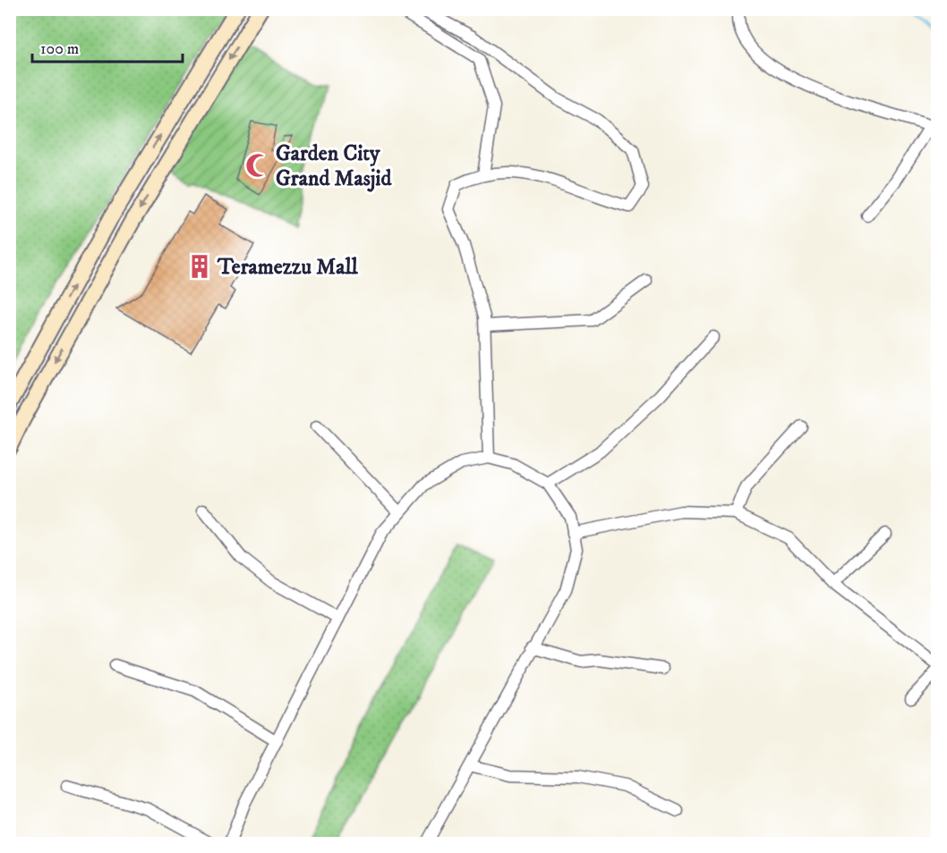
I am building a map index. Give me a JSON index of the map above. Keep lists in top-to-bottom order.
{
  "places": {
    "mosque": ["Garden City Grand Masjid"],
    "building": ["Teramezzu Mall"]
  },
  "scale_bar": "100 m"
}
